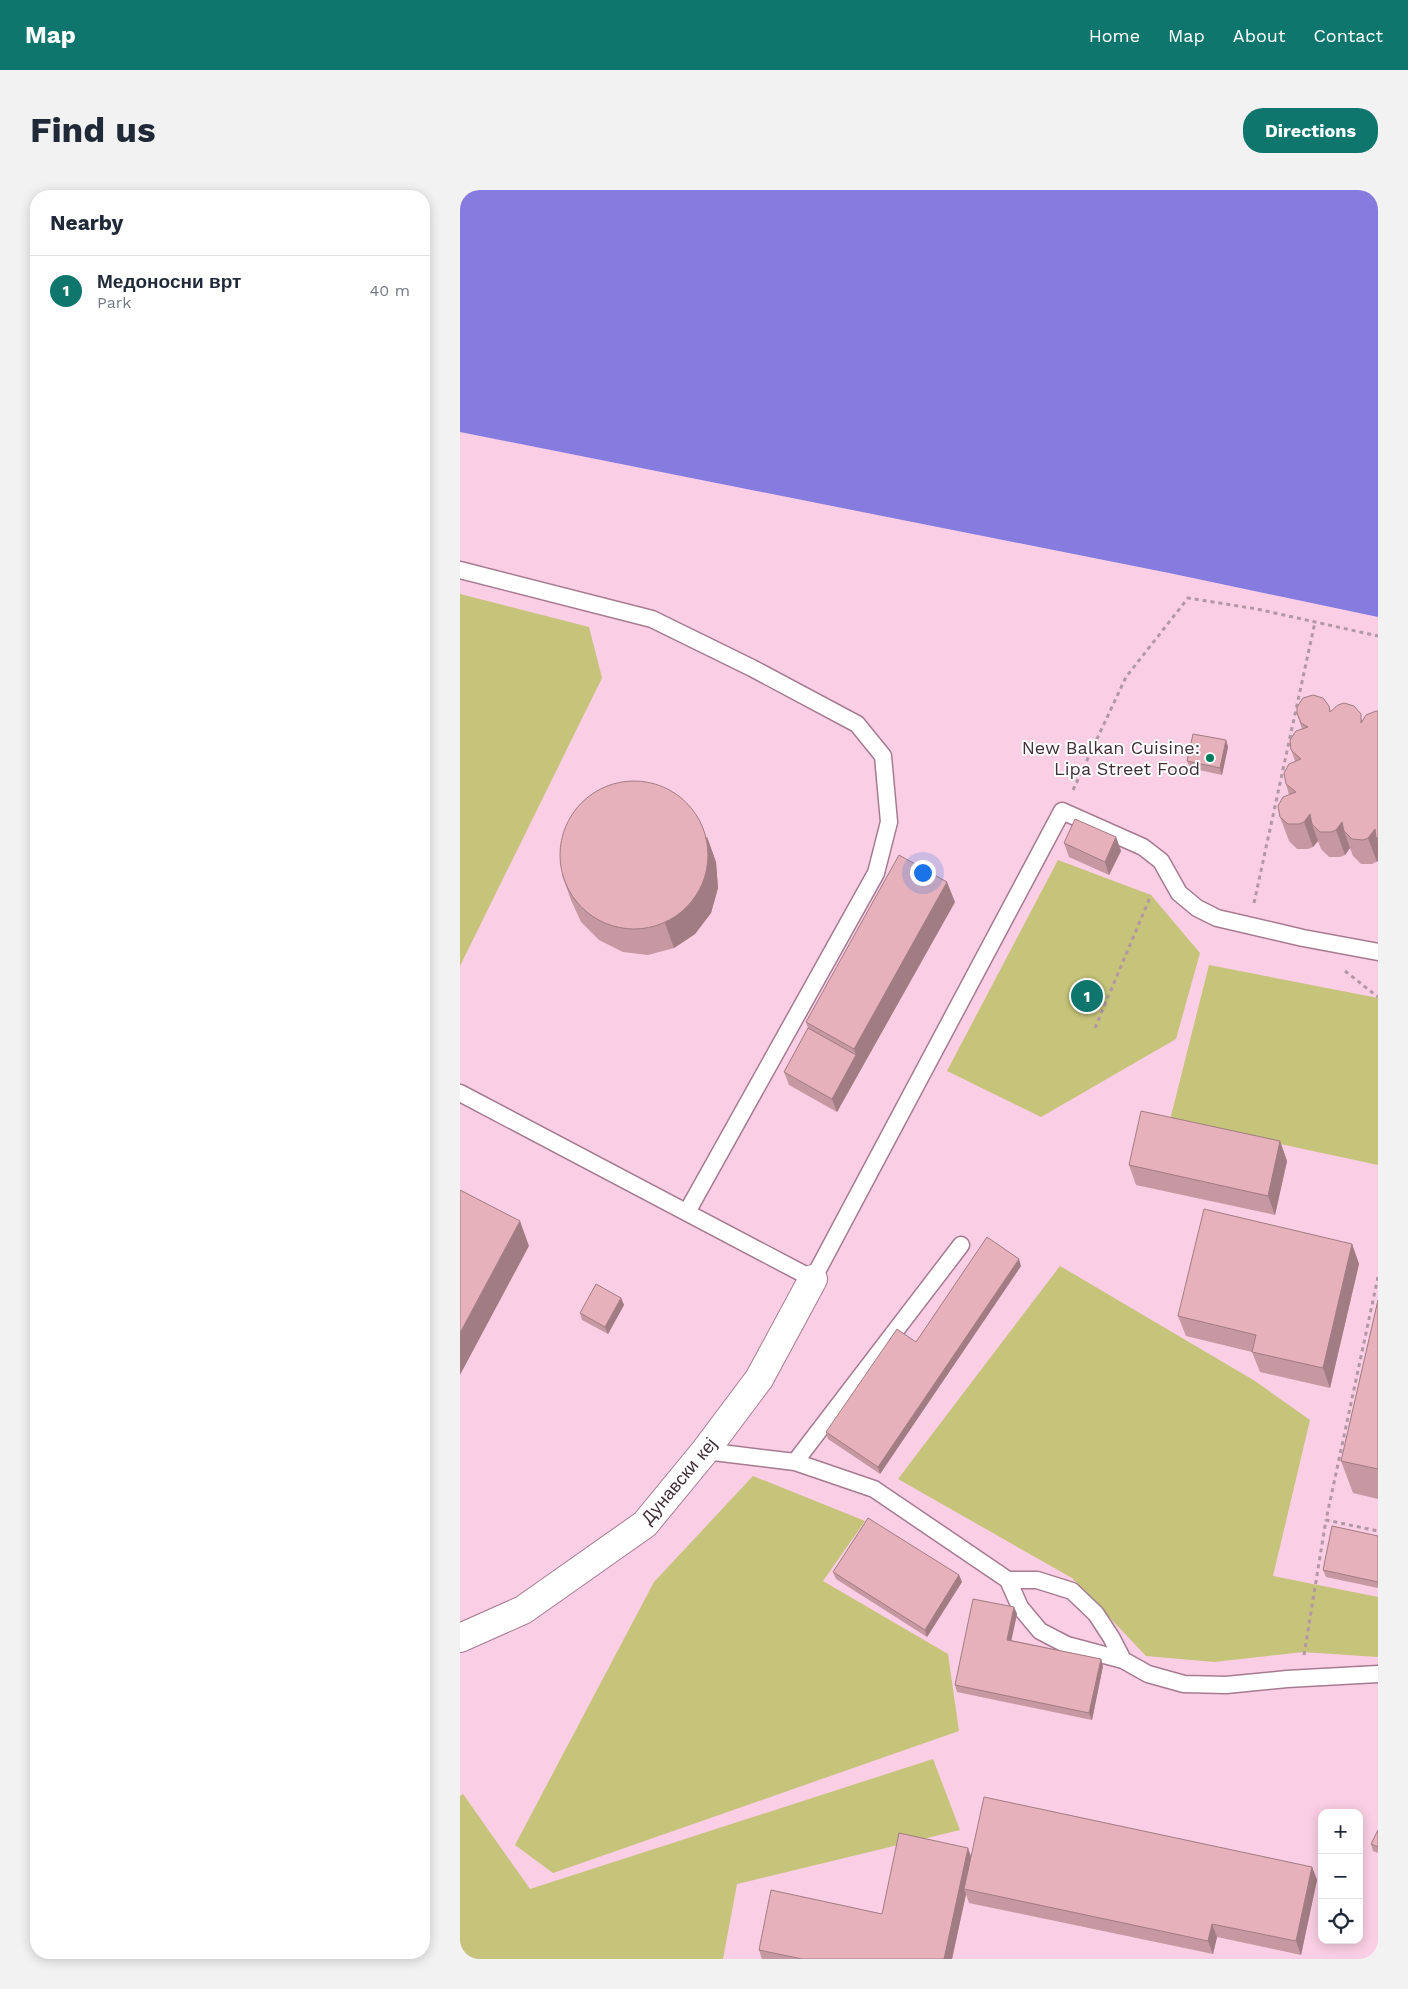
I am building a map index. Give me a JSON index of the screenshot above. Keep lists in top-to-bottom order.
{
  "streets": {
    "street": ["Дунавски кеј"]
  },
  "places": ["New Balkan Cuisine: Lipa Street Food"],
  "page": {
    "header": "Map",
    "nav": [
      "Home",
      "Map",
      "About",
      "Contact"
    ],
    "buttons": "Directions",
    "title": "Find us",
    "heading": "Nearby",
    "list": [
      {
        "mark": "1",
        "name": "Медоносни врт",
        "note": "Park",
        "value": "40 m"
      }
    ],
    "pins": "1",
    "map_buttons": ["+", "−"]
  }
}
